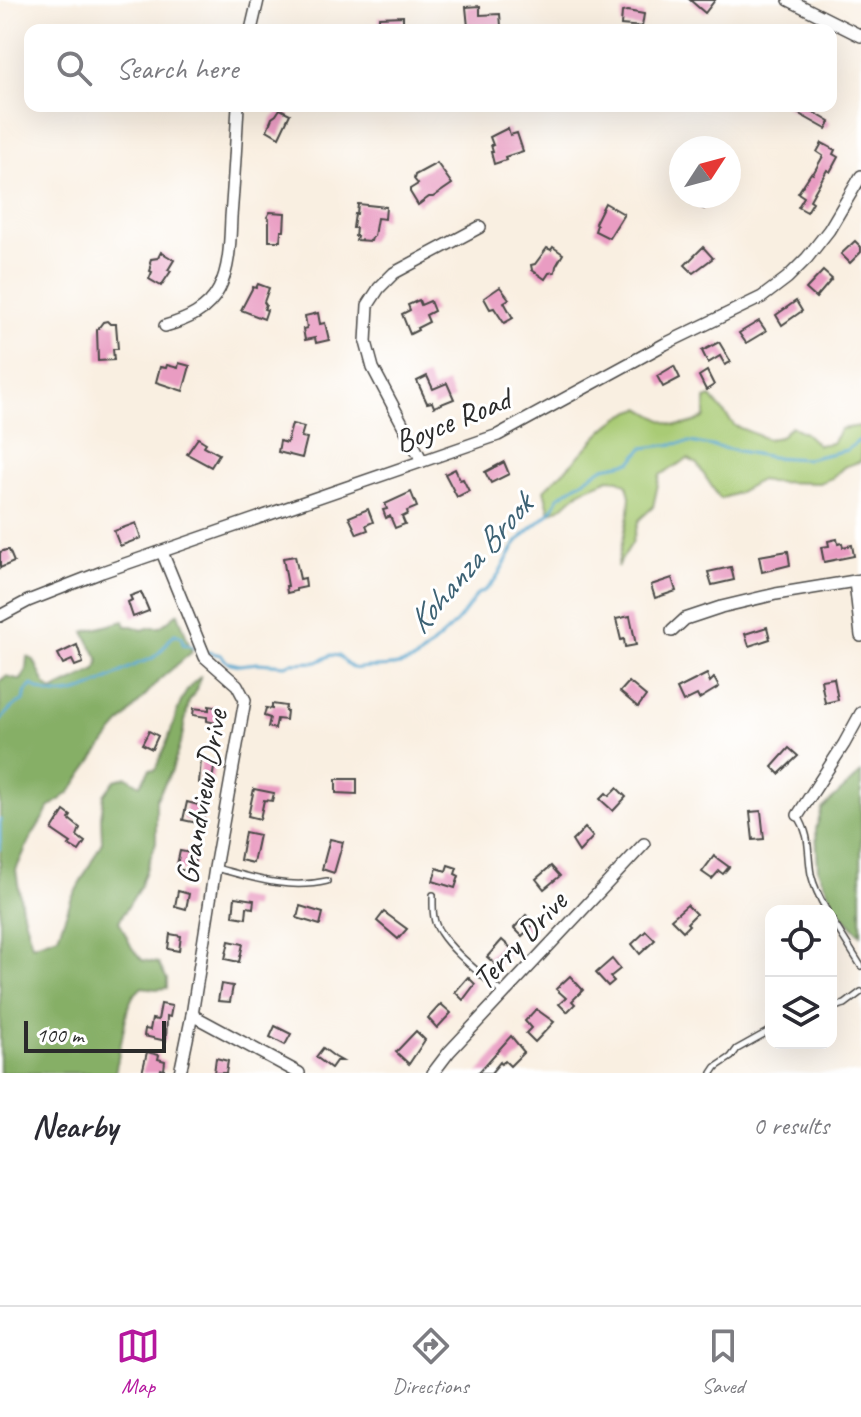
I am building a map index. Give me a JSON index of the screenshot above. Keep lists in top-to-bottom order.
{
  "streets": {
    "street": ["Boyce Road", "Grandview Drive", "Terry Drive"]
  },
  "crossings": [
    ["Boyce Road", "Grandview Drive"]
  ],
  "water": ["Kohanza Brook"],
  "scale_bar": "100 m",
  "north": "top right",
  "page": {
    "search": "Search here",
    "scale": "100 m",
    "heading": ["Nearby", "0 results"],
    "nav": ["Map", "Directions", "Saved"]
  }
}
